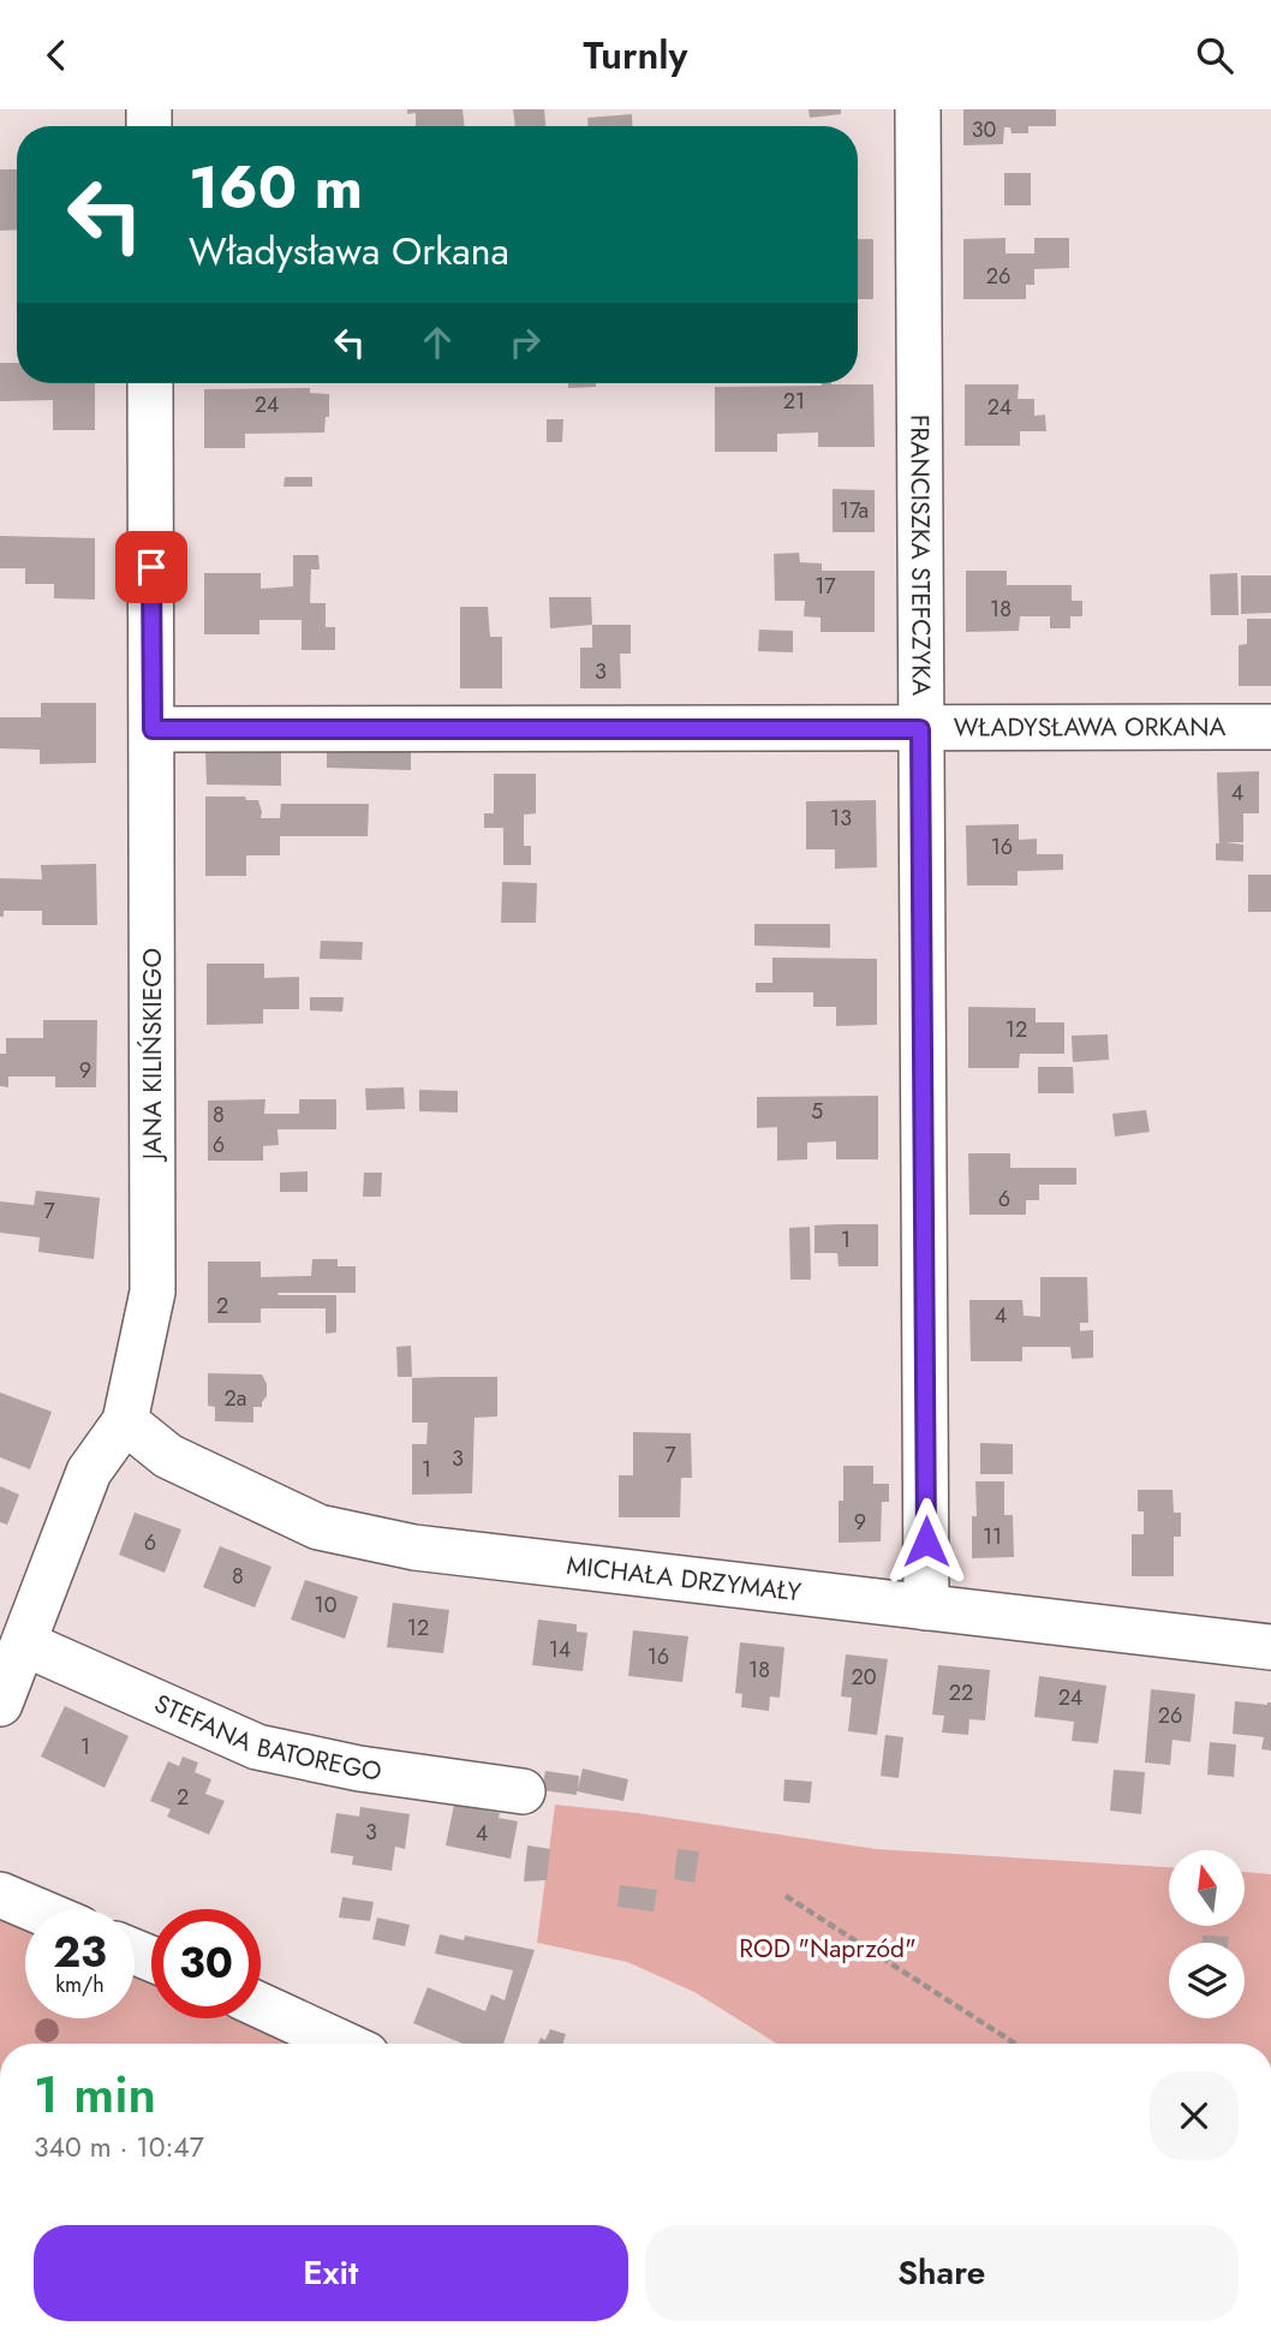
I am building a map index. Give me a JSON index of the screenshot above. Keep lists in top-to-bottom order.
{
  "streets": {
    "street": [
      "FRANCISZKA STEFCZYKA",
      "WŁADYSŁAWA ORKANA",
      "JANA KILIŃSKIEGO",
      "MICHAŁA DRZYMAŁY",
      "STEFANA BATOREGO"
    ]
  },
  "crossings": [
    ["FRANCISZKA STEFCZYKA", "WŁADYSŁAWA ORKANA"],
    ["FRANCISZKA STEFCZYKA", "MICHAŁA DRZYMAŁY"],
    ["WŁADYSŁAWA ORKANA", "JANA KILIŃSKIEGO"],
    ["JANA KILIŃSKIEGO", "MICHAŁA DRZYMAŁY"],
    ["JANA KILIŃSKIEGO", "STEFANA BATOREGO"]
  ],
  "parks": ["ROD \"Naprzód\""],
  "house_numbers": [
    "30",
    "26",
    "21",
    "24",
    "24",
    "17a",
    "17",
    "18",
    "3",
    "4",
    "13",
    "16",
    "12",
    "9",
    "5",
    "8",
    "6",
    "6",
    "7",
    "1",
    "2",
    "4",
    "2a",
    "7",
    "3",
    "1",
    "9",
    "11",
    "6",
    "8",
    "10",
    "12",
    "14",
    "16",
    "18",
    "20",
    "22",
    "24",
    "26",
    "1",
    "2",
    "3",
    "4"
  ],
  "north": "top",
  "page": {
    "header": "Turnly",
    "turn": ["160 m", "Władysława Orkana"],
    "speed": "23 km/h",
    "limit": "30",
    "heading": ["1 min", "340 m · 10:47"],
    "buttons": ["Exit", "Share"]
  }
}
